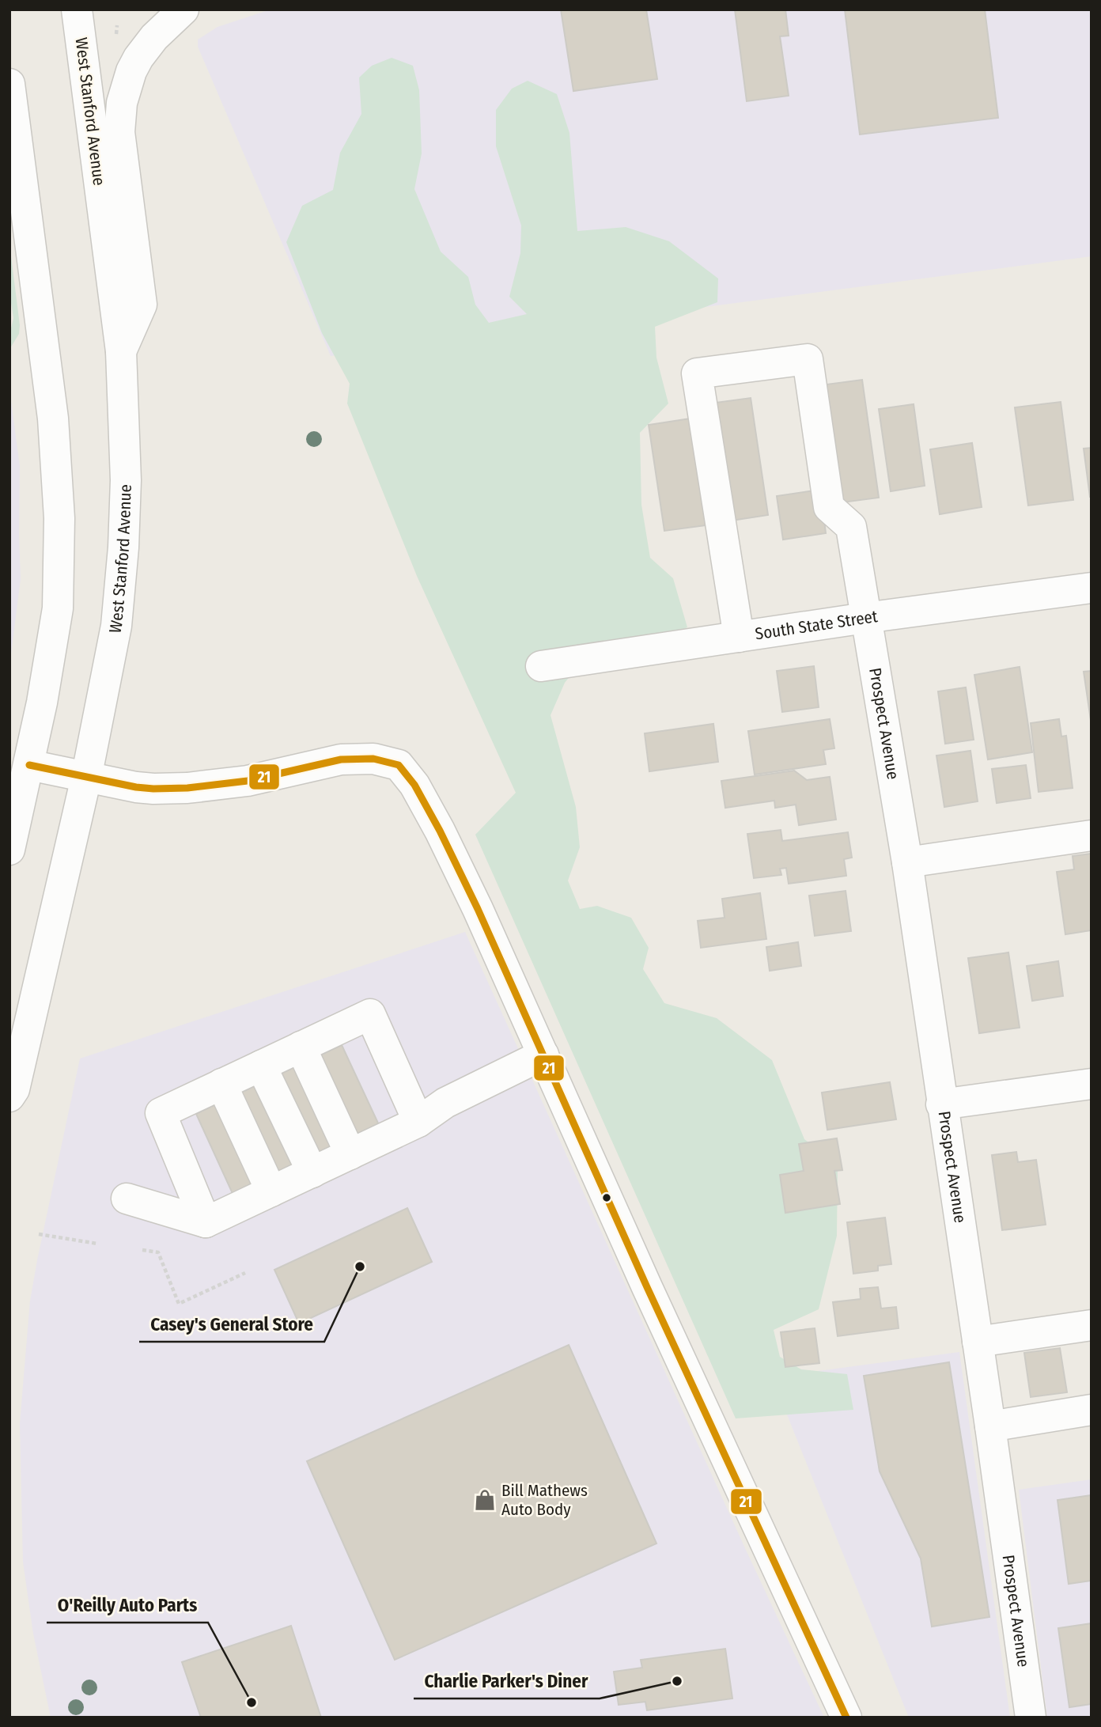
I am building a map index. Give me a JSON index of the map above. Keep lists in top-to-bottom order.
{
  "streets": {
    "street": ["West Stanford Avenue", "South State Street", "Prospect Avenue"]
  },
  "crossings": [
    ["South State Street", "Prospect Avenue"]
  ],
  "places": {
    "other": ["Casey's General Store", "Charlie Parker's Diner", "O'Reilly Auto Parts"],
    "shop": ["Bill Mathews Auto Body"]
  },
  "lines": ["transit line 21"]
}
